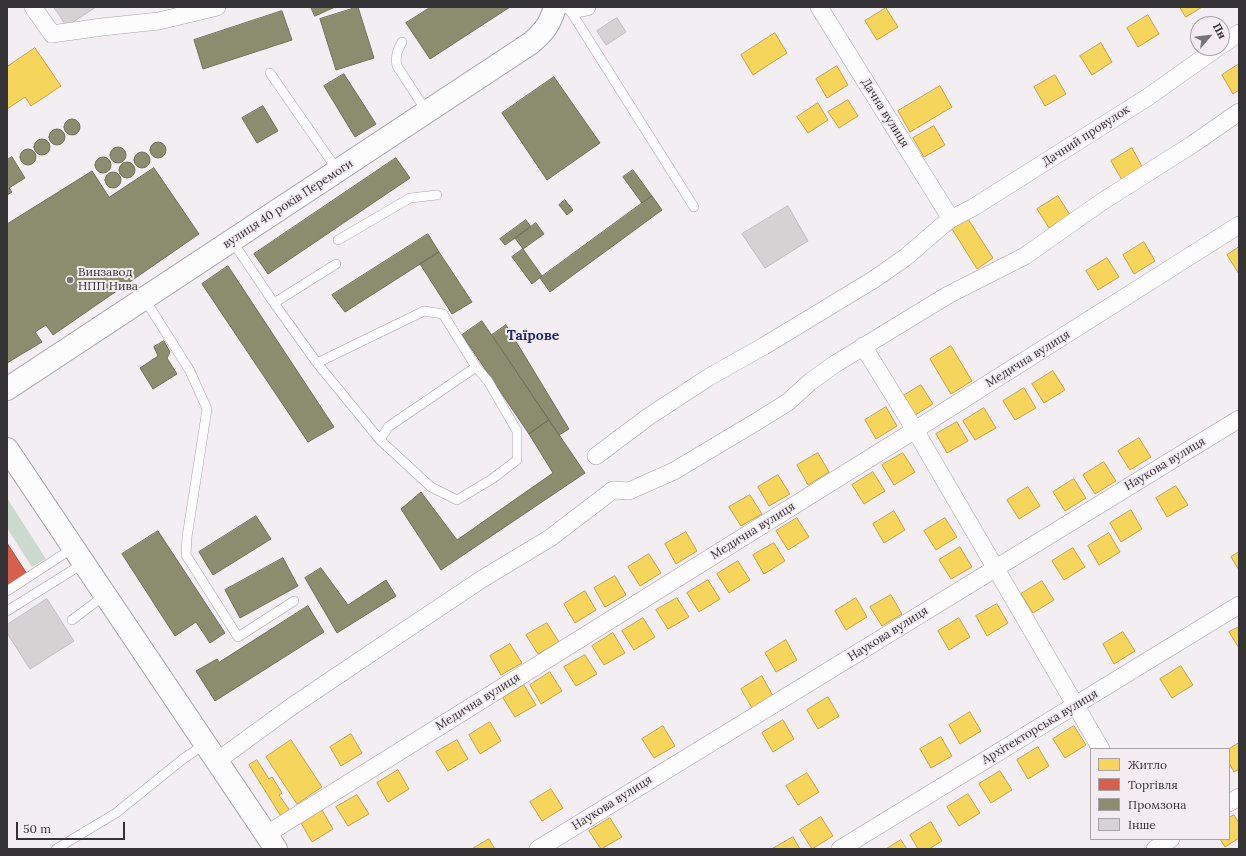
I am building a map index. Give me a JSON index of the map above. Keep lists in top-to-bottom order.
{
  "streets": {
    "street": [
      "Дачна вулиця",
      "Дачний провулок",
      "вулиця 40 років Перемоги",
      "Медична вулиця",
      "Наукова вулиця",
      "Архітекторська вулиця"
    ]
  },
  "crossings": [
    ["Дачна вулиця", "Дачний провулок"]
  ],
  "districts": ["Таїрове"],
  "places": ["Винзавод НПП Нива"],
  "legend": [
    "Житло",
    "Торгівля",
    "Промзона",
    "Інше"
  ],
  "scale_bar": "50 m",
  "north": "top right"
}
